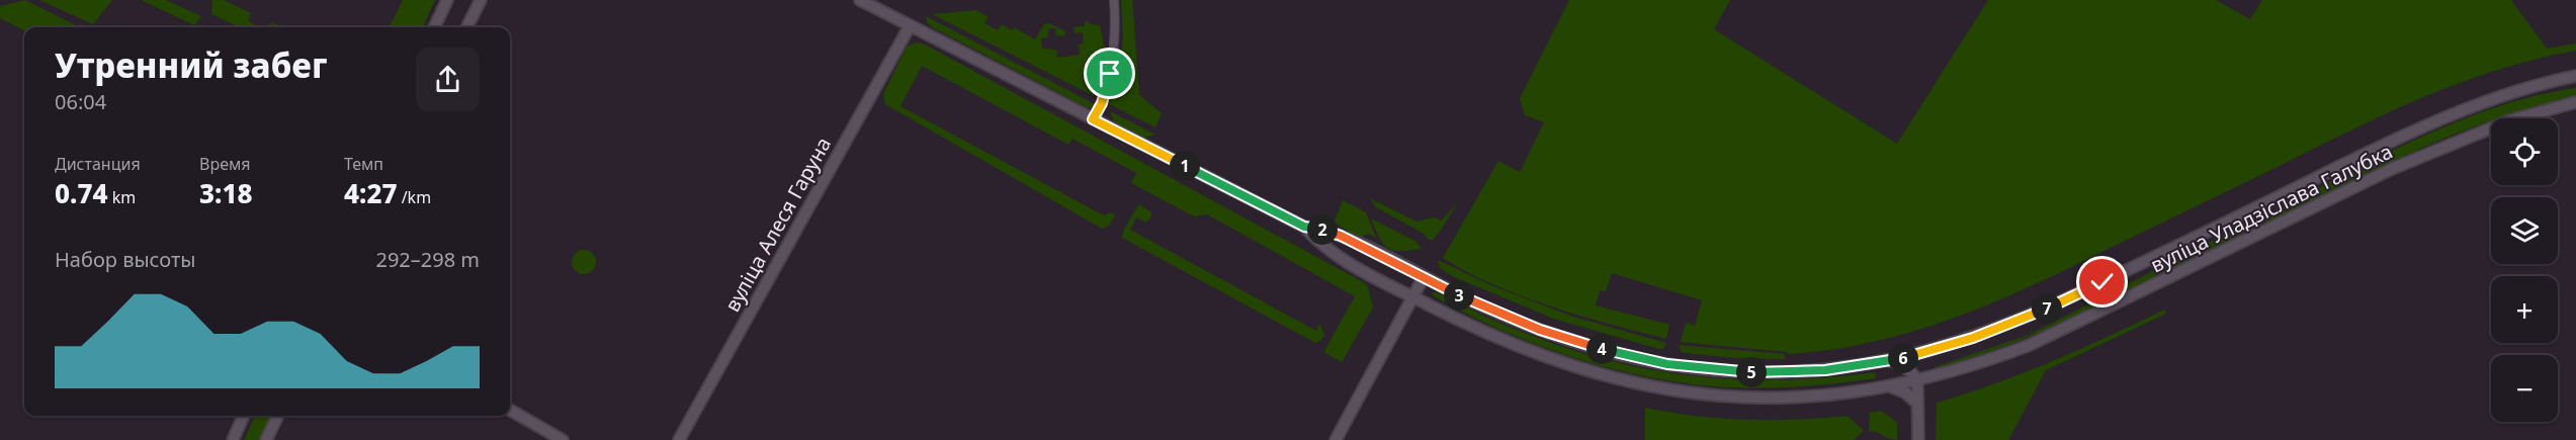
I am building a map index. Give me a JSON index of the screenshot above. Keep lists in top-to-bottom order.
{
  "streets": {
    "main road": ["вуліца Уладзіслава Галубка", "вуліца Алеся Гаруна"]
  },
  "crossings": [
    ["вуліца Уладзіслава Галубка", "вуліца Алеся Гаруна"]
  ],
  "page": {
    "heading": ["Утренний забег", "06:04"],
    "map_buttons": ["+", "−"],
    "stats": [
      ["Дистанция", "0.74 km"],
      ["Время", "3:18"],
      ["Темп", "4:27 /km"]
    ],
    "pins": [
      "1",
      "2",
      "3",
      "7",
      "4",
      "6",
      "5"
    ],
    "chart": ["Набор высоты", "292–298 m"]
  }
}
